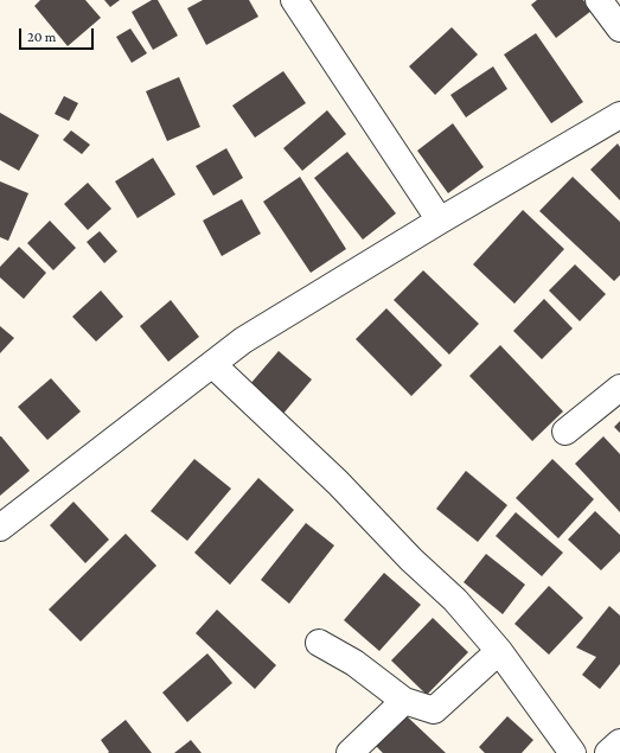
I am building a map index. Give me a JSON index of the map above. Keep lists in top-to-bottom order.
{
  "scale_bar": "20 m"
}
